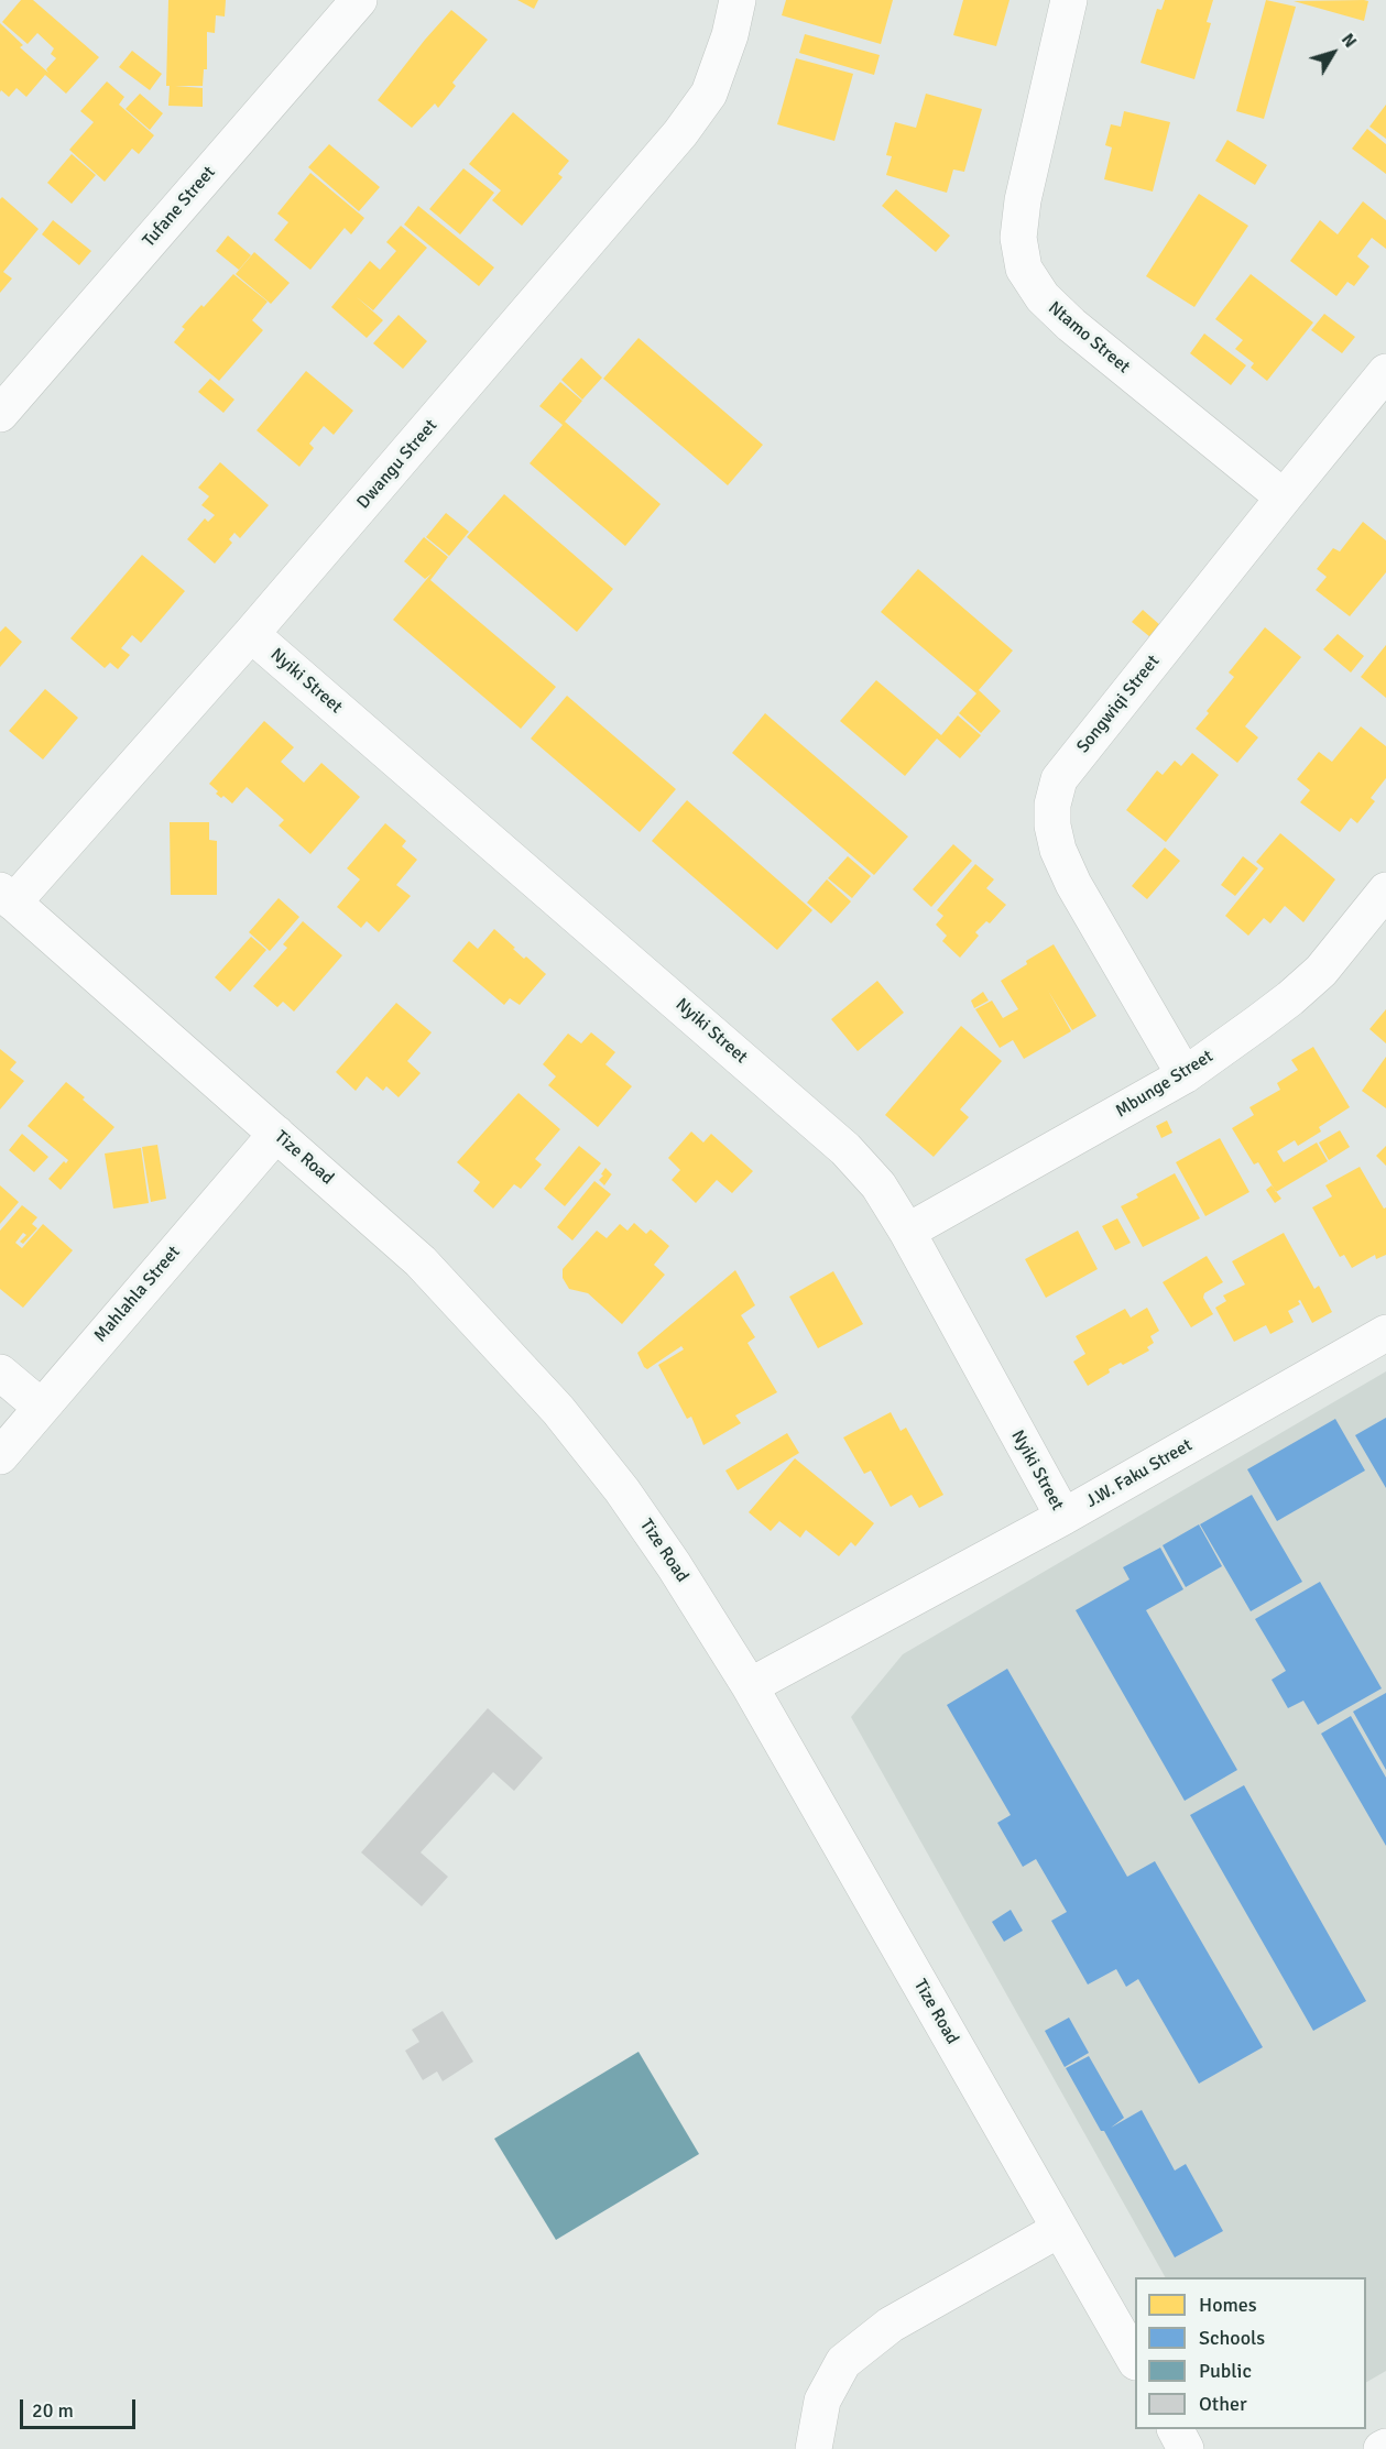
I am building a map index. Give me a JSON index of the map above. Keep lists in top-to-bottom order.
{
  "streets": {
    "street": [
      "Tufane Street",
      "Ntamo Street",
      "Dwangu Street",
      "Nyiki Street",
      "Songwiqi Street",
      "Mbunge Street",
      "Tize Road",
      "Mahlahla Street",
      "J.W. Faku Street"
    ]
  },
  "crossings": [
    ["Ntamo Street", "Songwiqi Street"],
    ["Dwangu Street", "Nyiki Street"],
    ["Dwangu Street", "Tize Road"],
    ["Nyiki Street", "Mbunge Street"],
    ["Nyiki Street", "J.W. Faku Street"],
    ["Songwiqi Street", "Mbunge Street"],
    ["Tize Road", "Mahlahla Street"],
    ["Tize Road", "J.W. Faku Street"]
  ],
  "legend": [
    "Homes",
    "Schools",
    "Public",
    "Other"
  ],
  "scale_bar": "20 m",
  "north": "top right"
}
